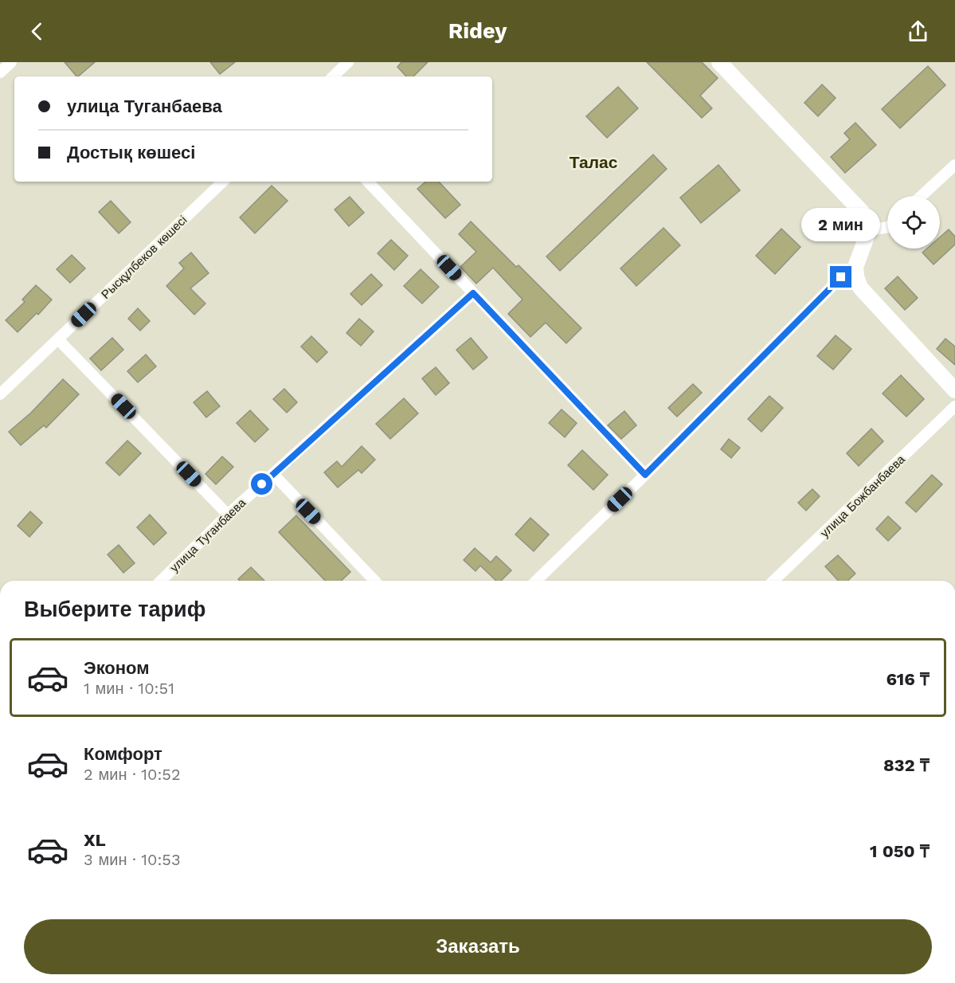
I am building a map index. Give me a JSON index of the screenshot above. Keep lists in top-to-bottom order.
{
  "streets": {
    "street": ["Рысқұлбеков көшесі", "улица Божбанбаева", "улица Туганбаева"]
  },
  "districts": ["Талас"],
  "page": {
    "header": "Ridey",
    "banner": ["улица Туганбаева", "Достық көшесі"],
    "bubble": "2 мин",
    "heading": "Выберите тариф",
    "list": [
      {
        "name": "Эконом",
        "note": "1 мин · 10:51",
        "value": "616 ₸"
      },
      {
        "name": "Комфорт",
        "note": "2 мин · 10:52",
        "value": "832 ₸"
      },
      {
        "name": "XL",
        "note": "3 мин · 10:53",
        "value": "1 050 ₸"
      }
    ],
    "buttons": "Заказать"
  }
}
